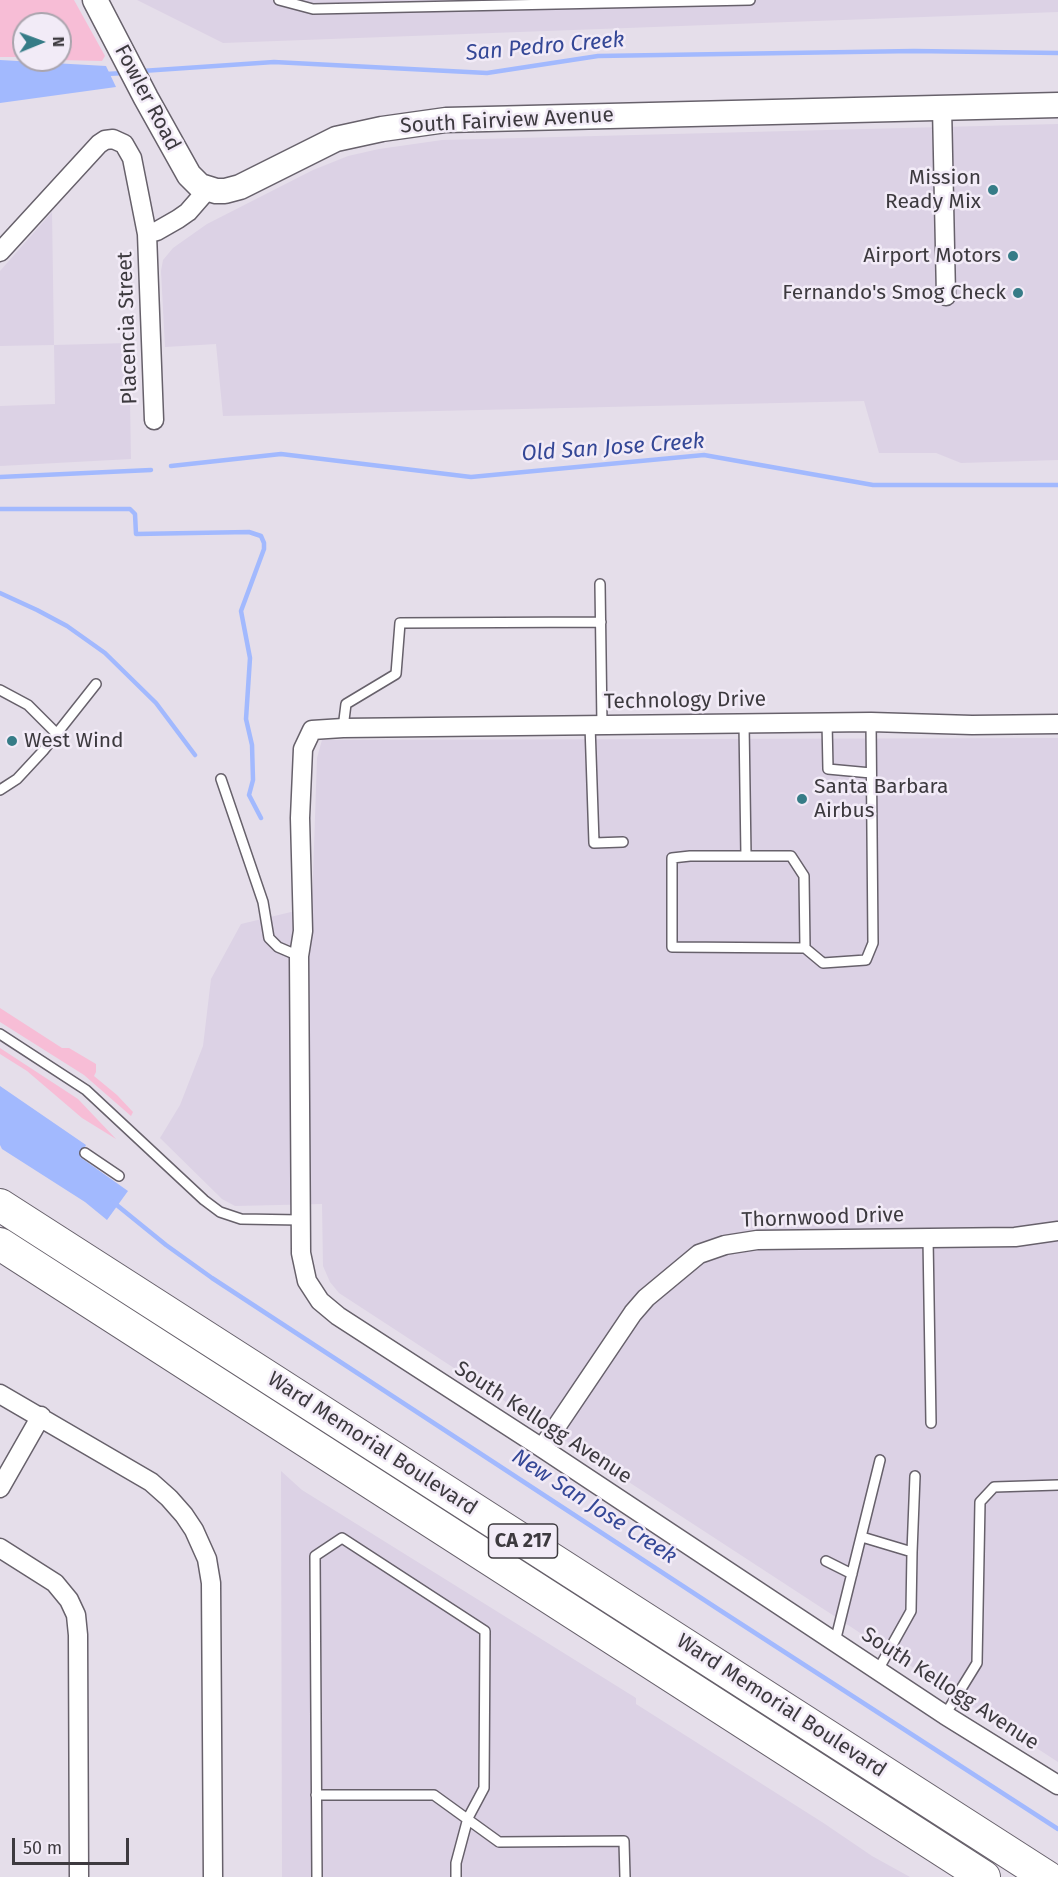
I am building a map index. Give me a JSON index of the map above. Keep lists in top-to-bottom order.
{
  "streets": {
    "highway": ["Ward Memorial Boulevard", "CA 217"],
    "street": [
      "Fowler Road",
      "South Fairview Avenue",
      "Placencia Street",
      "Technology Drive",
      "Thornwood Drive",
      "South Kellogg Avenue"
    ]
  },
  "crossings": [
    ["Fowler Road", "South Fairview Avenue"],
    ["Technology Drive", "South Kellogg Avenue"],
    ["Thornwood Drive", "South Kellogg Avenue"]
  ],
  "water": ["San Pedro Creek", "Old San Jose Creek", "New San Jose Creek"],
  "places": [
    "Mission Ready Mix",
    "Airport Motors",
    "Fernando's Smog Check",
    "West Wind",
    "Santa Barbara Airbus"
  ],
  "scale_bar": "50 m",
  "north": "right"
}
